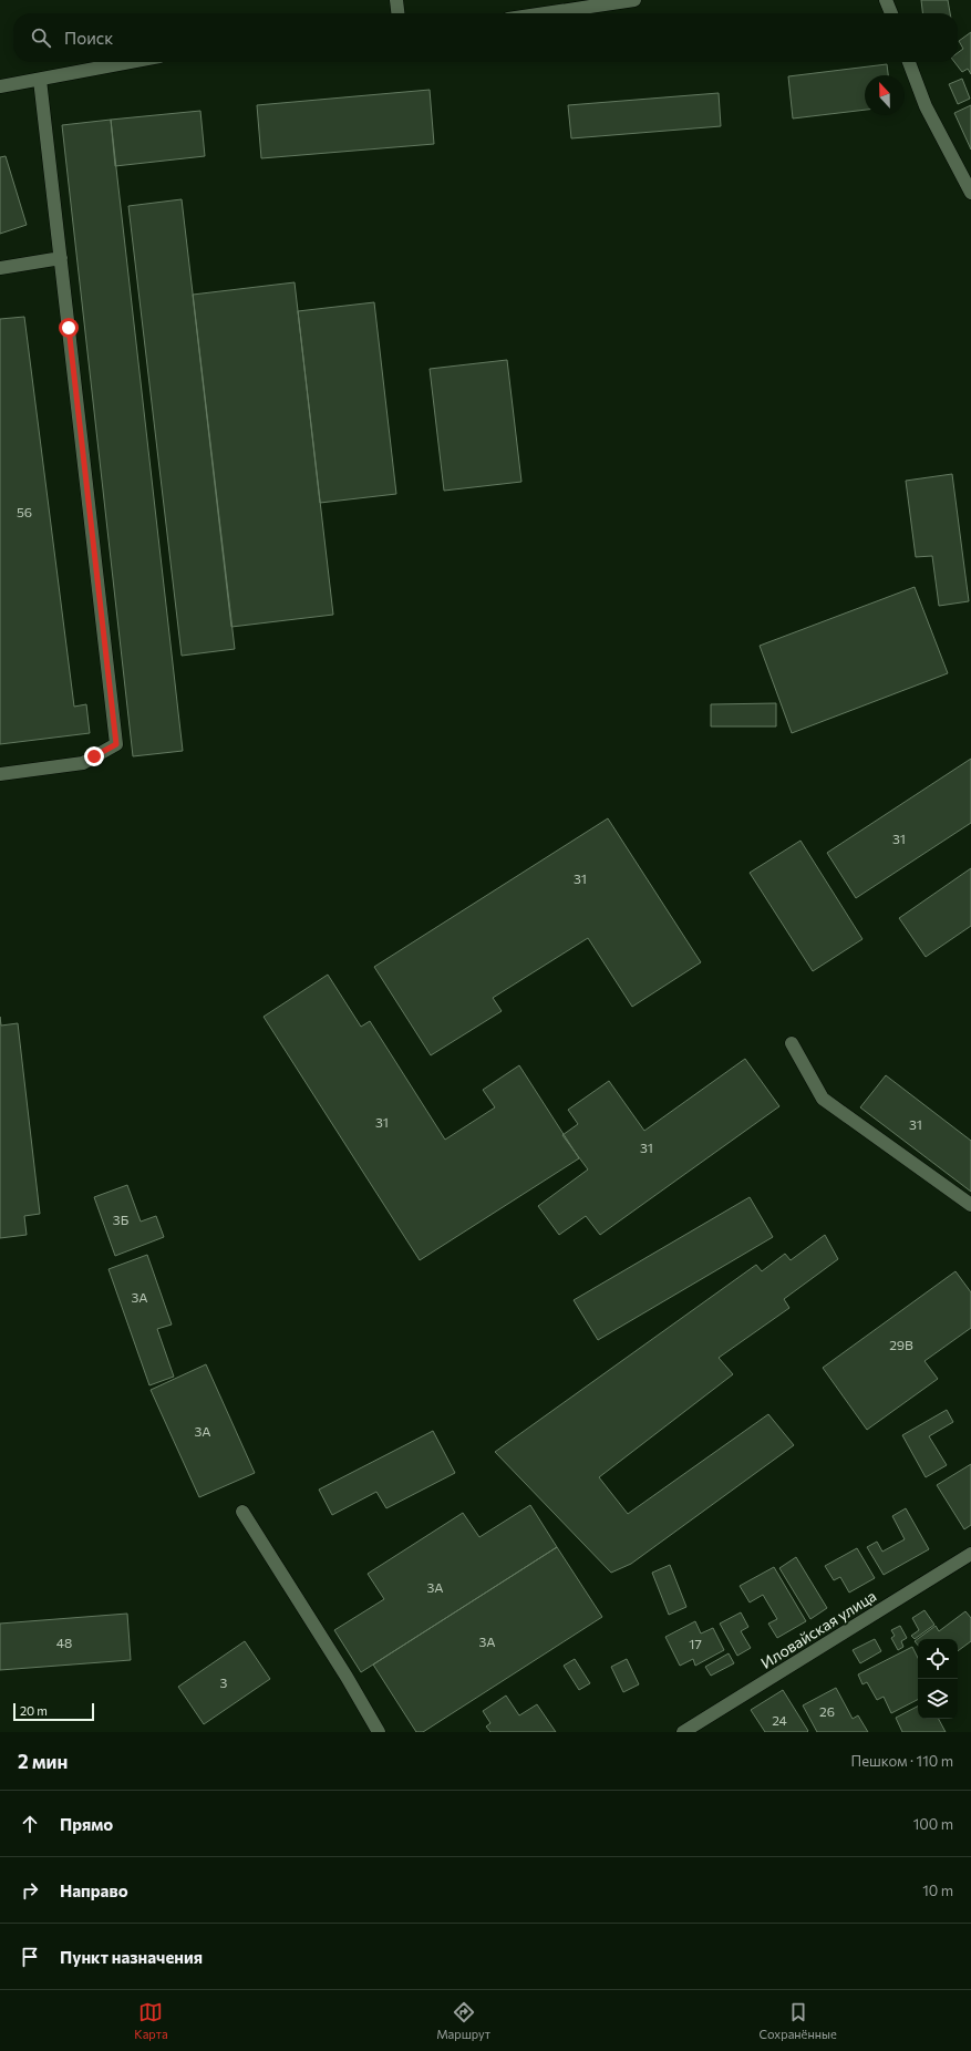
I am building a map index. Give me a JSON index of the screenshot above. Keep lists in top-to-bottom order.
{
  "streets": {
    "street": ["Иловайская улица"]
  },
  "house_numbers": [
    "56",
    "31",
    "31",
    "31",
    "31",
    "31",
    "3Б",
    "3А",
    "29В",
    "3А",
    "3А",
    "3А",
    "48",
    "17",
    "3",
    "26",
    "24"
  ],
  "scale_bar": "20 m",
  "north": "top",
  "page": {
    "search": "Поиск",
    "scale": "20 m",
    "heading": ["2 мин", "Пешком · 110 m"],
    "list": [
      ["Прямо", "100 m"],
      ["Направо", "10 m"],
      "Пункт назначения"
    ],
    "nav": ["Карта", "Маршрут", "Сохранённые"]
  }
}
